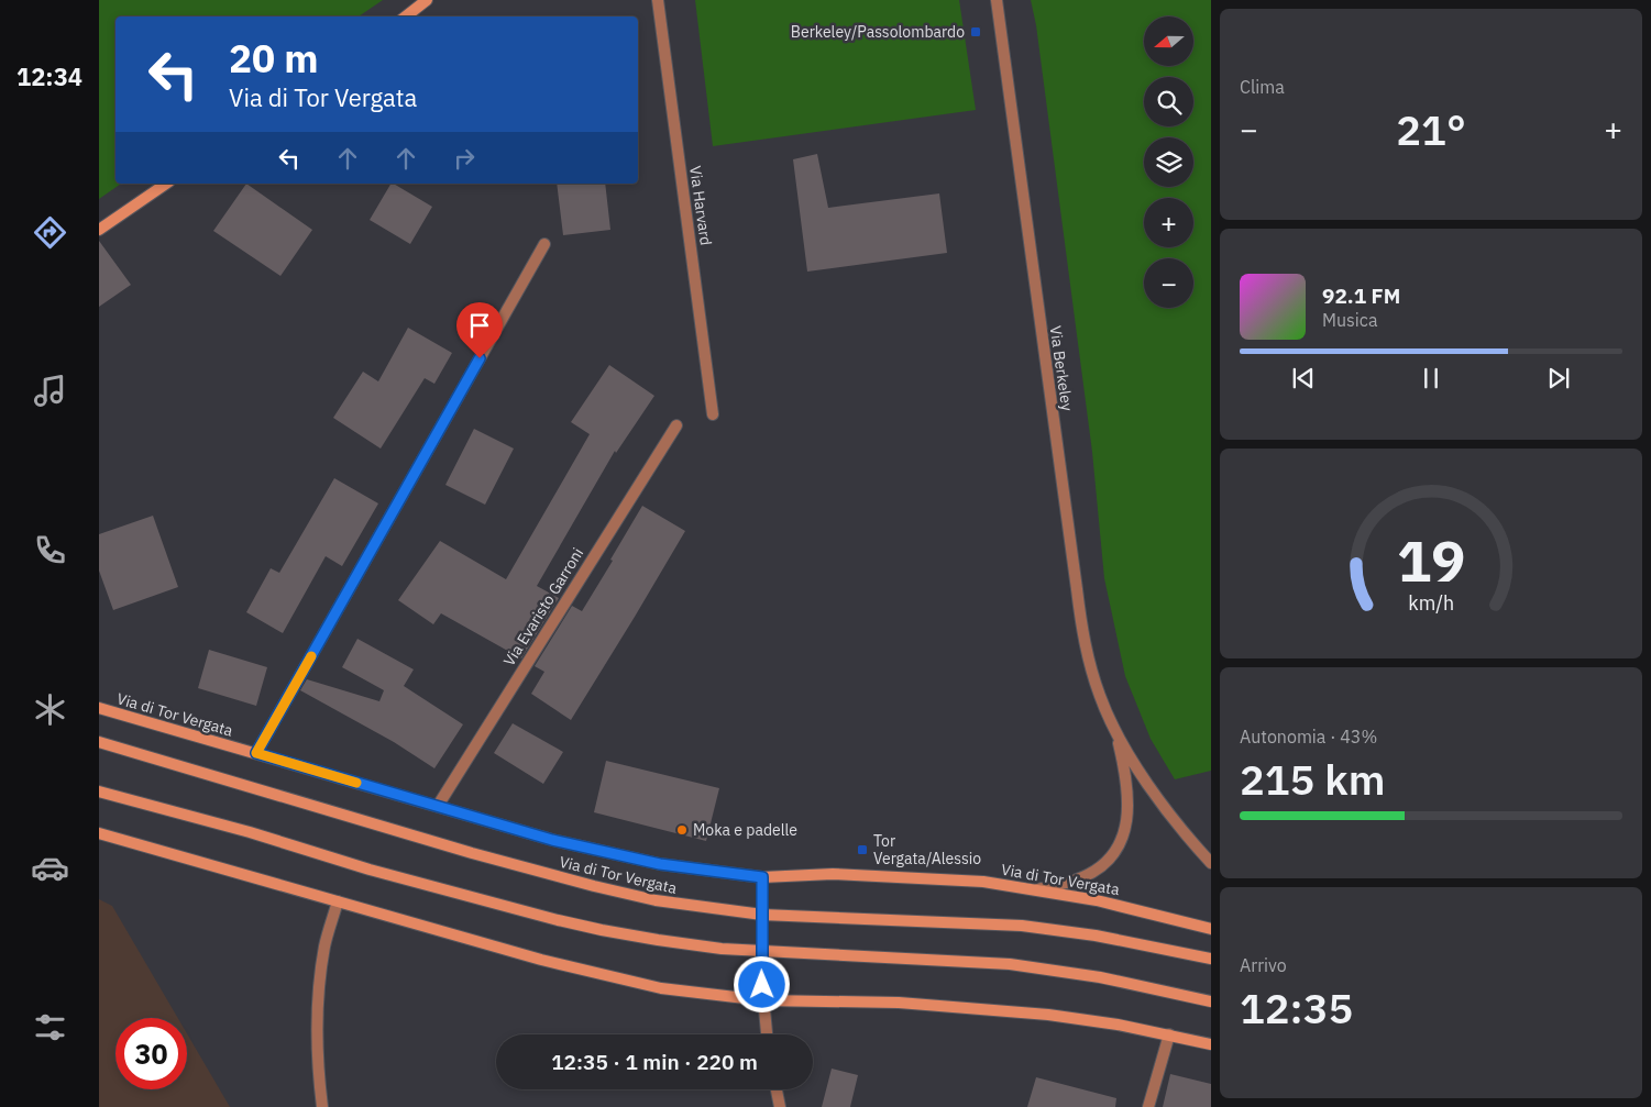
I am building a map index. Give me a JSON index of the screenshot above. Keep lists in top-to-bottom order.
{
  "streets": {
    "street": [
      "Via Harvard",
      "Via Berkeley",
      "Via Evaristo Garroni",
      "Via di Tor Vergata"
    ]
  },
  "crossings": [
    ["Via Berkeley", "Via di Tor Vergata"],
    ["Via Evaristo Garroni", "Via di Tor Vergata"]
  ],
  "places": {
    "transit": ["Berkeley/Passolombardo", "Tor Vergata/Alessio"],
    "other": ["Moka e padelle"]
  },
  "north": "left",
  "page": {
    "tabs": "12:34",
    "tile": [
      "Clima",
      ["Autonomia · 43%", "215 km"],
      ["Arrivo", "12:35"]
    ],
    "map_buttons": ["+", "−"],
    "turn": ["20 m", "Via di Tor Vergata"],
    "heat": ["−", "21°", "+"],
    "song": ["92.1 FM", "Musica"],
    "limit": "30",
    "trip": "12:35 · 1 min · 220 m",
    "gauge": ["19", "km/h"]
  }
}
